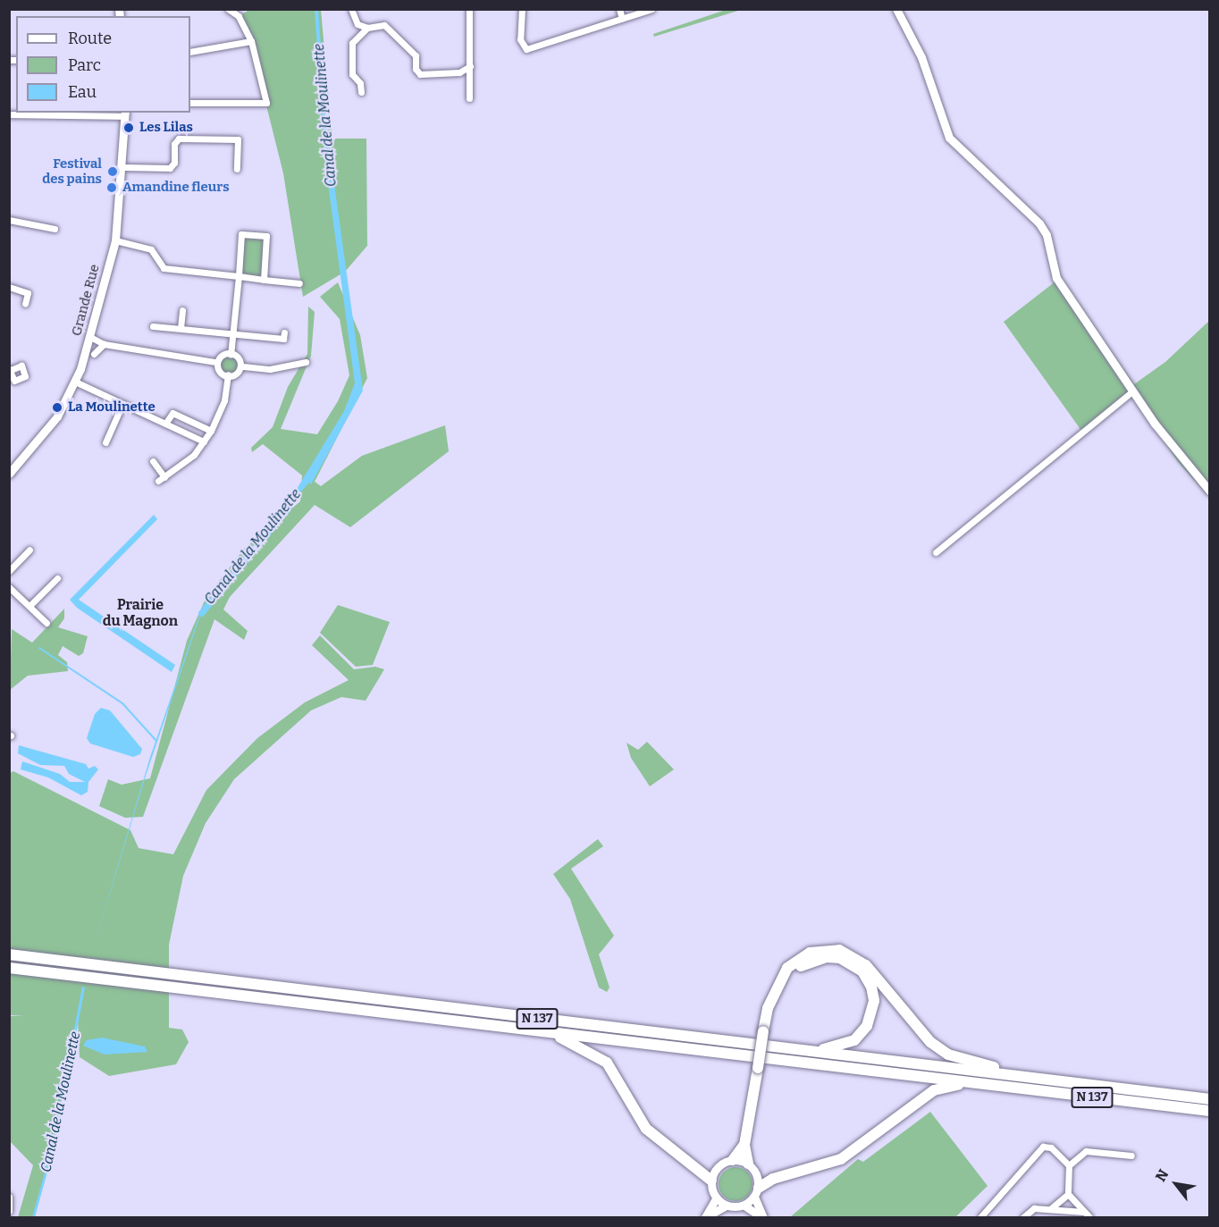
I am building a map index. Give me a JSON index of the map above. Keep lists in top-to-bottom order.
{
  "streets": {
    "highway": ["N 137"],
    "street": ["Grande Rue"]
  },
  "districts": ["Prairie du Magnon"],
  "water": ["Canal de la Moulinette"],
  "places": [
    "Les Lilas",
    "Festival des pains",
    "Amandine fleurs",
    "La Moulinette"
  ],
  "legend": ["Route", "Parc", "Eau"],
  "north": "top left"
}
